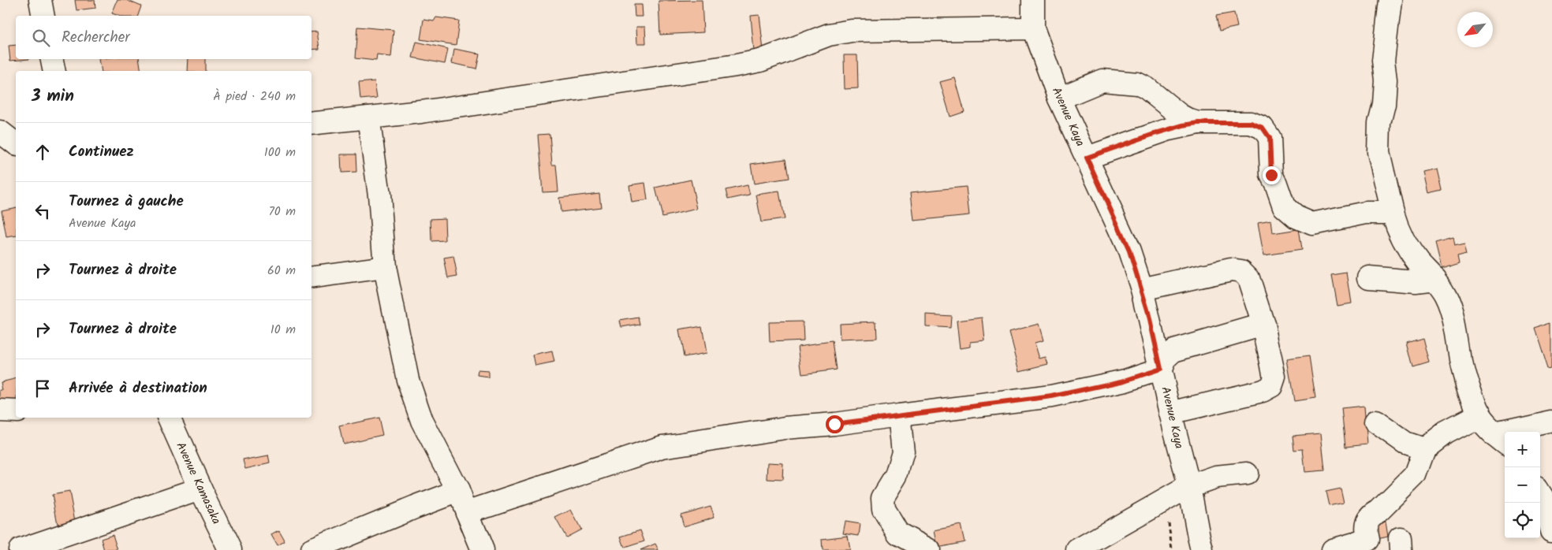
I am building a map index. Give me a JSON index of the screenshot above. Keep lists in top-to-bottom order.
{
  "streets": {
    "street": ["Avenue Kaya", "Avenue Kamasaka"]
  },
  "north": "bottom left",
  "page": {
    "search": "Rechercher",
    "heading": ["3 min", "À pied · 240 m"],
    "list": [
      ["Continuez", "100 m"],
      ["Tournez à gauche", "Avenue Kaya", "70 m"],
      ["Tournez à droite", "60 m"],
      ["Tournez à droite", "10 m"],
      "Arrivée à destination"
    ],
    "map_buttons": ["+", "−"]
  }
}
